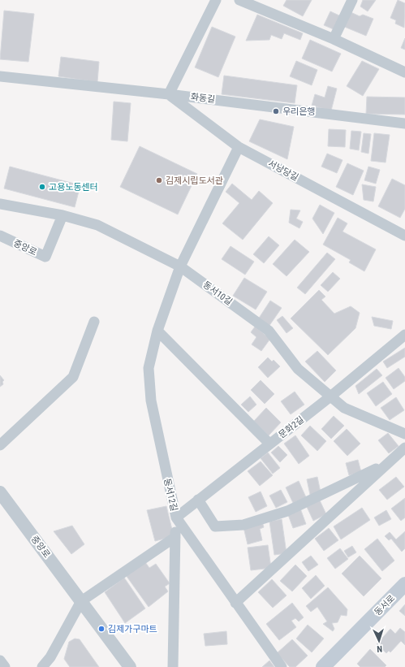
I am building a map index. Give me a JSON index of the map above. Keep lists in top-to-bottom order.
{
  "streets": {
    "main road": ["동서로"],
    "street": [
      "화동길",
      "서낭당길",
      "중앙로",
      "동서10길",
      "문화2길",
      "동서12길"
    ]
  },
  "crossings": [
    ["화동길", "서낭당길"],
    ["서낭당길", "동서12길"],
    ["중앙로", "동서10길"],
    ["동서10길", "문화2길"],
    ["동서10길", "동서12길"],
    ["문화2길", "동서12길"]
  ],
  "places": [
    "우리은행",
    "김제시립도서관",
    "고용노동센터",
    "김제가구마트"
  ],
  "north": "bottom"
}
